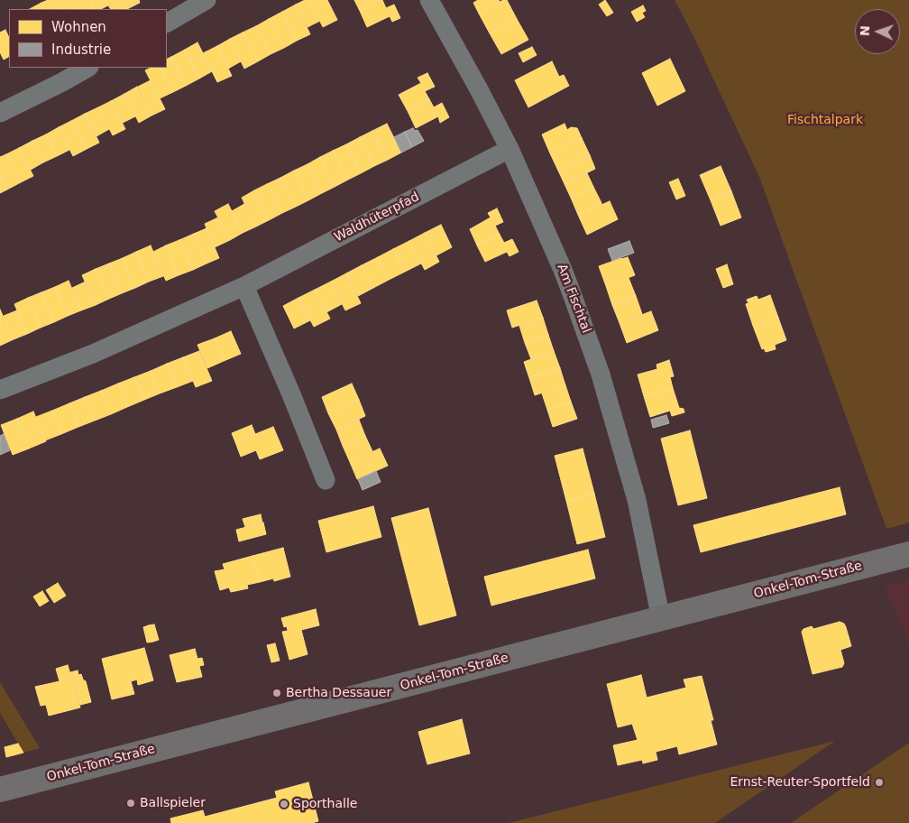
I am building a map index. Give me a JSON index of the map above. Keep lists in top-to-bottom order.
{
  "streets": {
    "main road": ["Onkel-Tom-Straße"],
    "street": ["Waldhüterpfad", "Am Fischtal"]
  },
  "crossings": [
    ["Waldhüterpfad", "Am Fischtal"],
    ["Am Fischtal", "Onkel-Tom-Straße"]
  ],
  "parks": ["Fischtalpark"],
  "places": [
    "Bertha Dessauer",
    "Ernst-Reuter-Sportfeld",
    "Ballspieler",
    "Sporthalle"
  ],
  "legend": ["Wohnen", "Industrie"],
  "north": "left"
}
